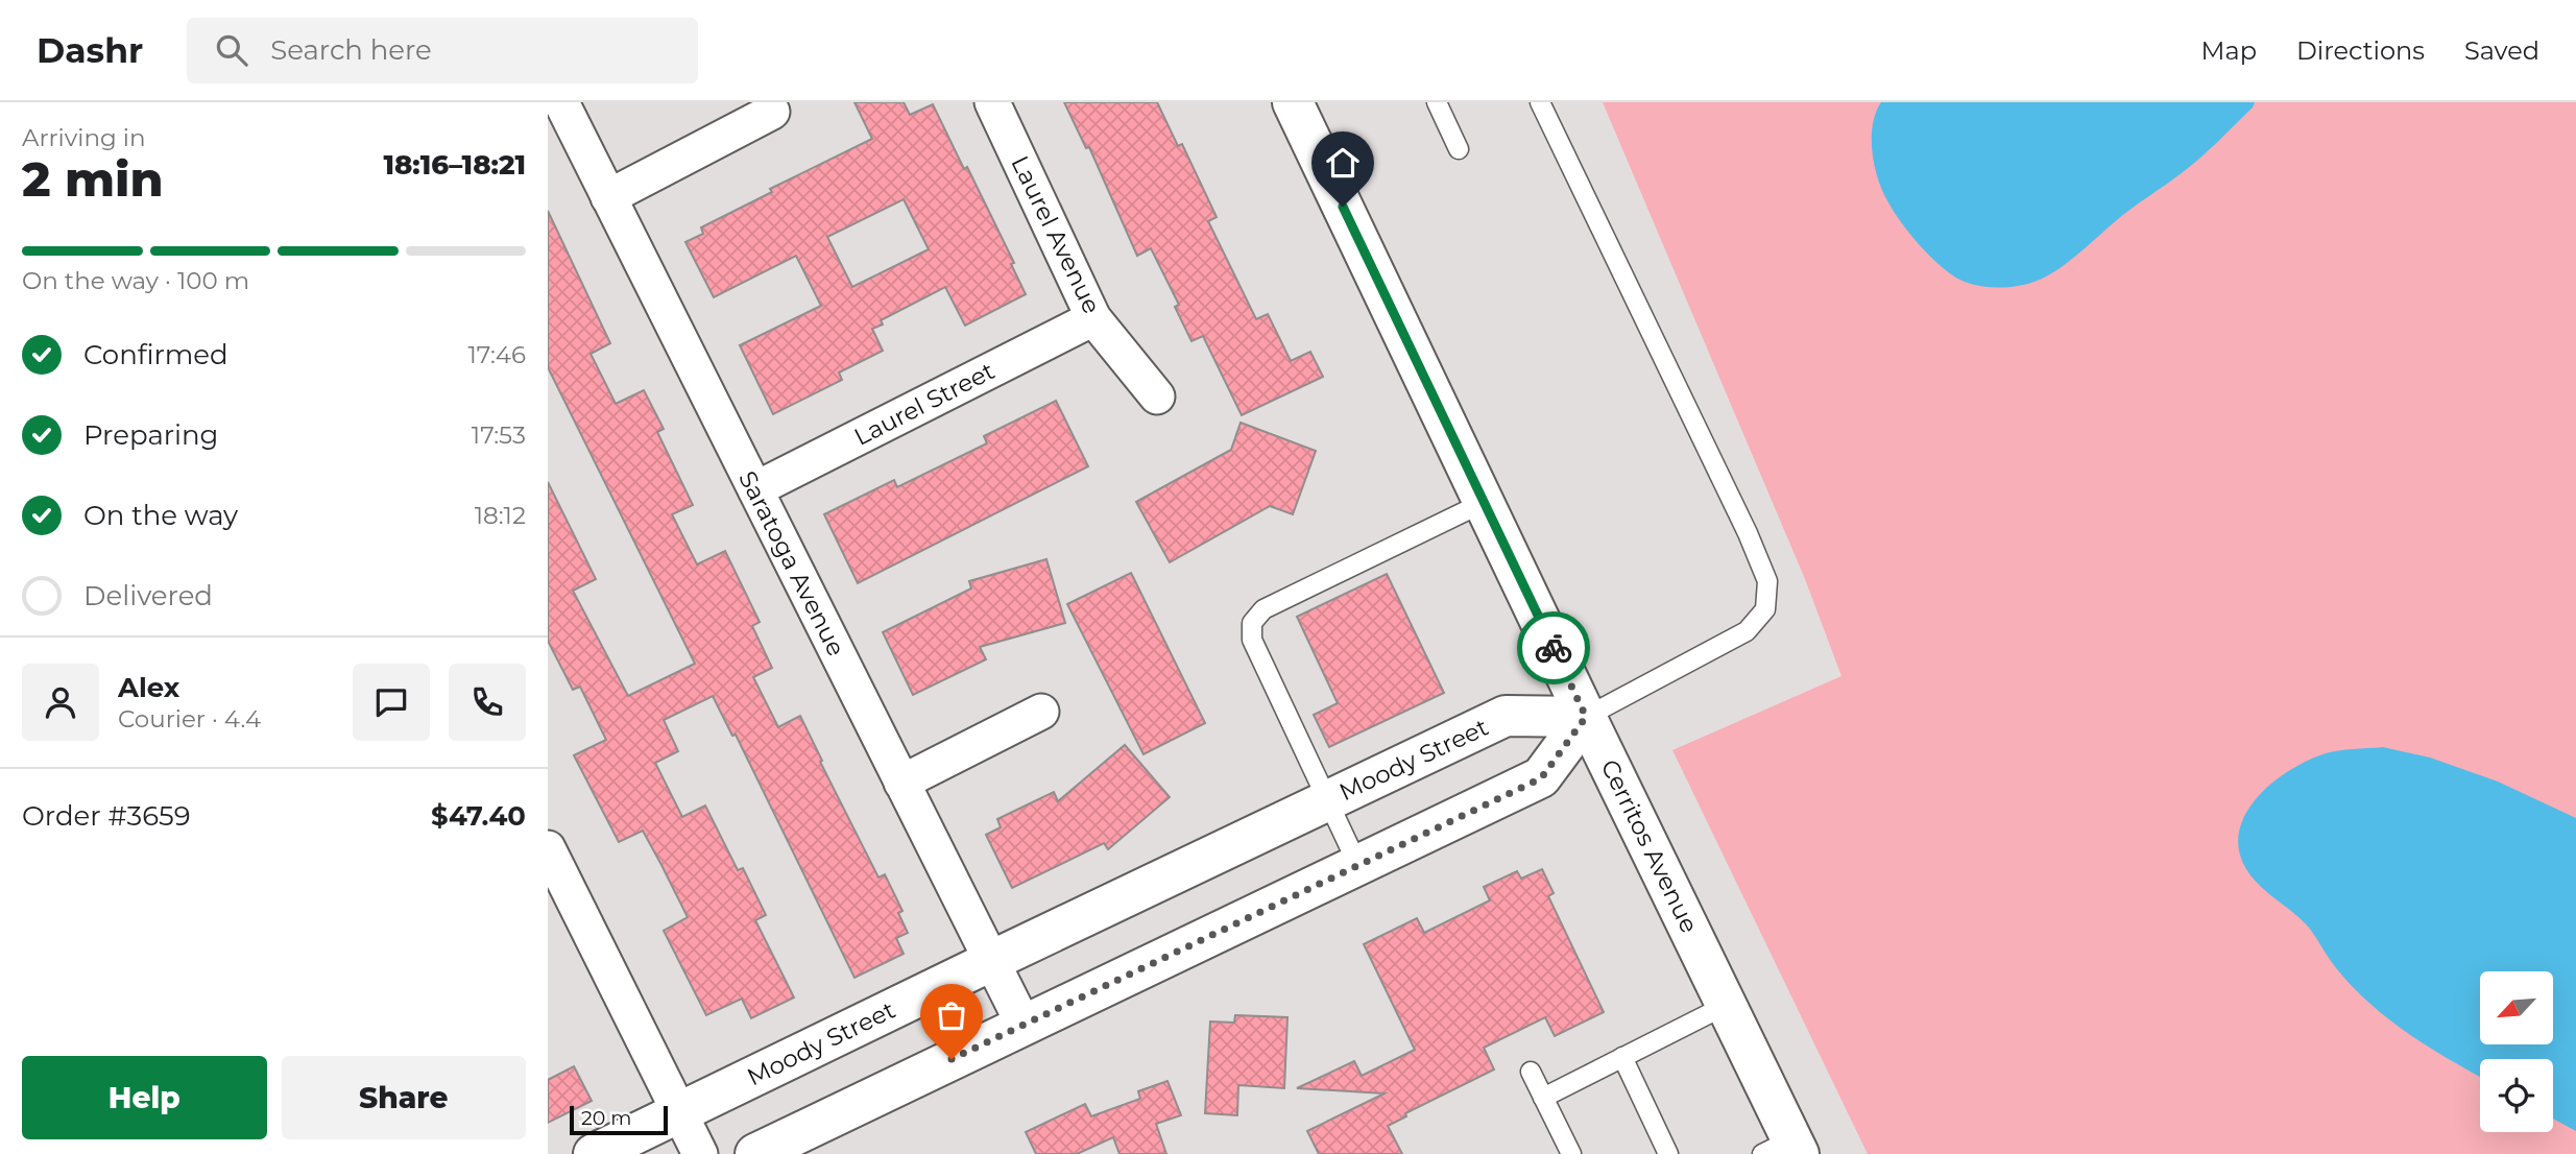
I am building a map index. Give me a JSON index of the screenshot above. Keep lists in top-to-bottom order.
{
  "streets": {
    "main road": ["Moody Street", "Cerritos Avenue"],
    "street": ["Laurel Avenue", "Laurel Street", "Saratoga Avenue"]
  },
  "crossings": [
    ["Laurel Avenue", "Laurel Street"],
    ["Laurel Street", "Saratoga Avenue"],
    ["Saratoga Avenue", "Moody Street"],
    ["Moody Street", "Cerritos Avenue"]
  ],
  "scale_bar": "20 m",
  "north": "bottom left",
  "page": {
    "header": "Dashr",
    "search": "Search here",
    "nav": ["Map", "Directions", "Saved"],
    "heading": ["2 min", "Arriving in", "18:16–18:21"],
    "panel": [
      "Alex",
      "Courier · 4.4",
      "Order #3659",
      "$47.40"
    ],
    "bar": "On the way · 100 m",
    "list": [
      ["Confirmed", "17:46"],
      ["Preparing", "17:53"],
      ["On the way", "18:12"],
      "Delivered"
    ],
    "buttons": ["Help", "Share"],
    "scale": "20 m"
  }
}
